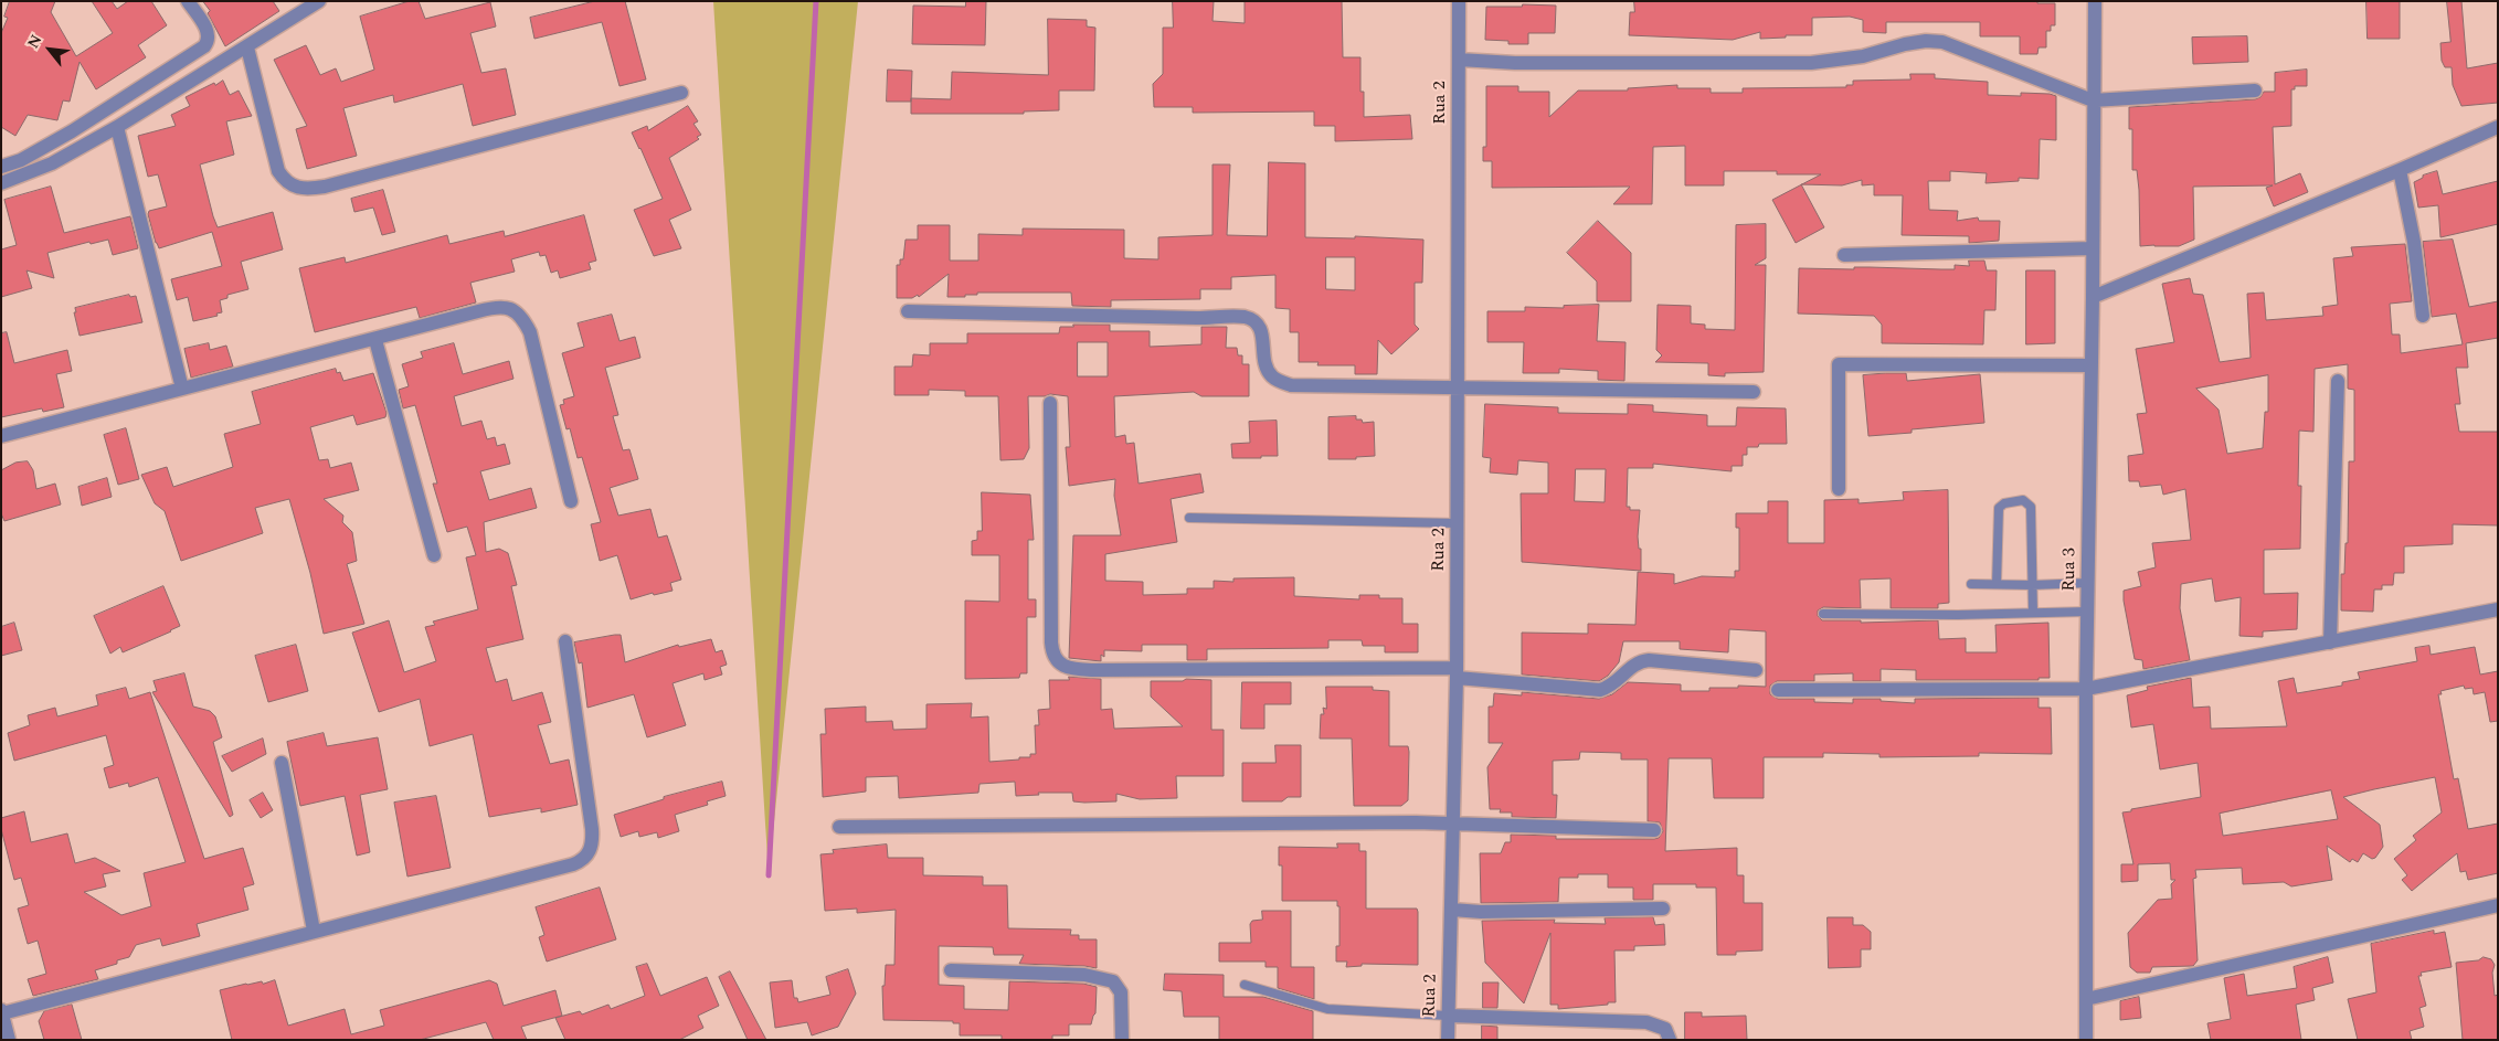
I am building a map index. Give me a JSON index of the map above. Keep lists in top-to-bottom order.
{
  "streets": {
    "street": ["Rua 2", "Rua 3"]
  },
  "north": "top left"
}
